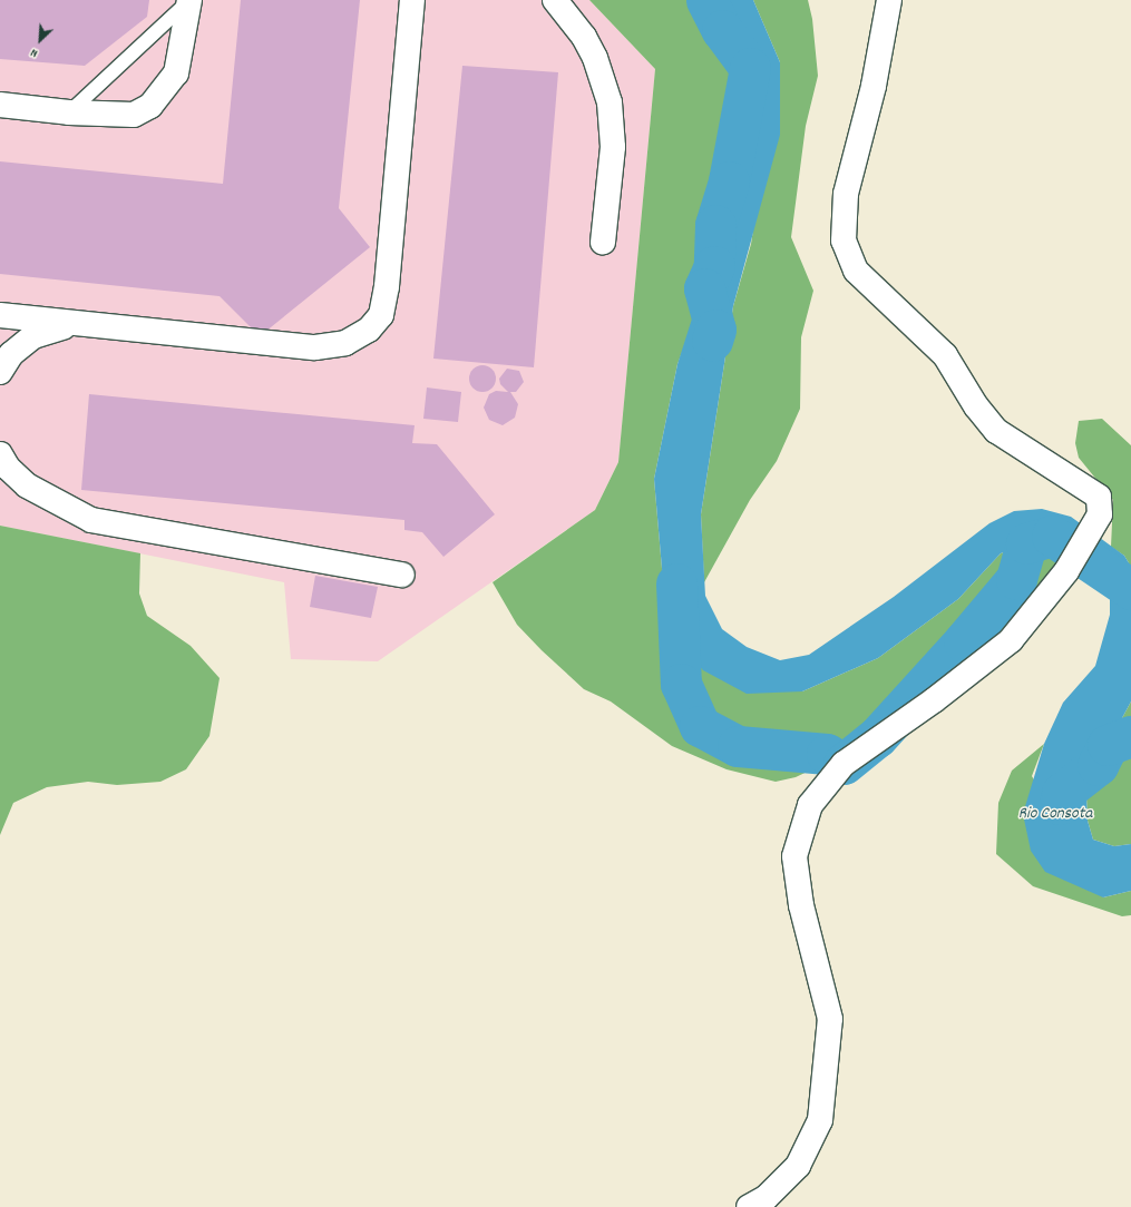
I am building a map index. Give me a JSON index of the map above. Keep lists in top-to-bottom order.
{
  "water": ["Rio Consota"],
  "north": "bottom left"
}
